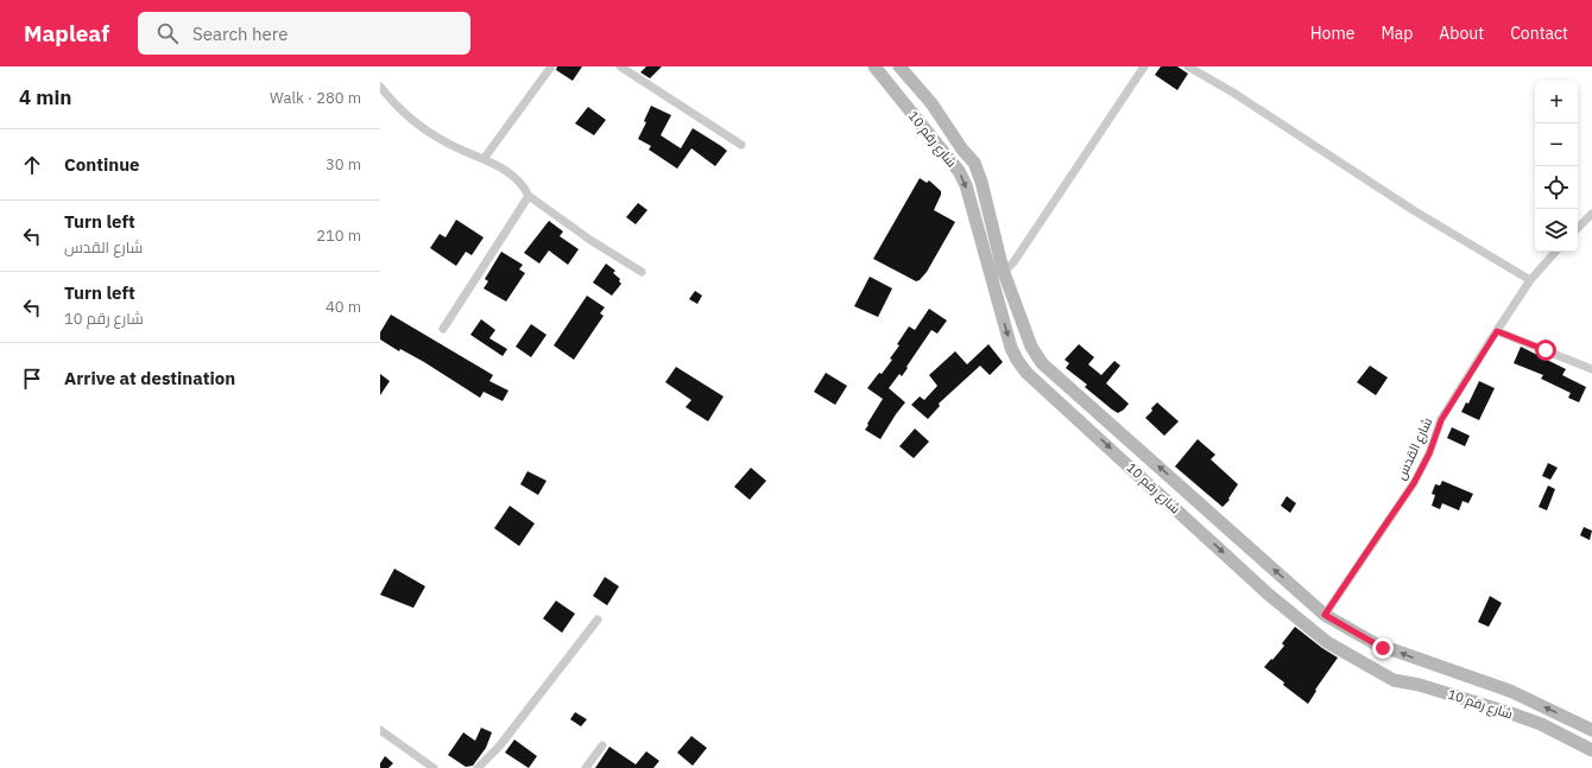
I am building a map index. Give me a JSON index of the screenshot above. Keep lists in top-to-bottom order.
{
  "streets": {
    "main road": ["شارع رقم 10"],
    "street": ["شارع القدس"]
  },
  "crossings": [
    ["شارع رقم 10", "شارع القدس"]
  ],
  "page": {
    "header": "Mapleaf",
    "search": "Search here",
    "nav": [
      "Home",
      "Map",
      "About",
      "Contact"
    ],
    "heading": ["4 min", "Walk · 280 m"],
    "map_buttons": ["+", "−"],
    "list": [
      ["Continue", "30 m"],
      ["Turn left", "شارع القدس", "210 m"],
      ["Turn left", "شارع رقم 10", "40 m"],
      "Arrive at destination"
    ]
  }
}
